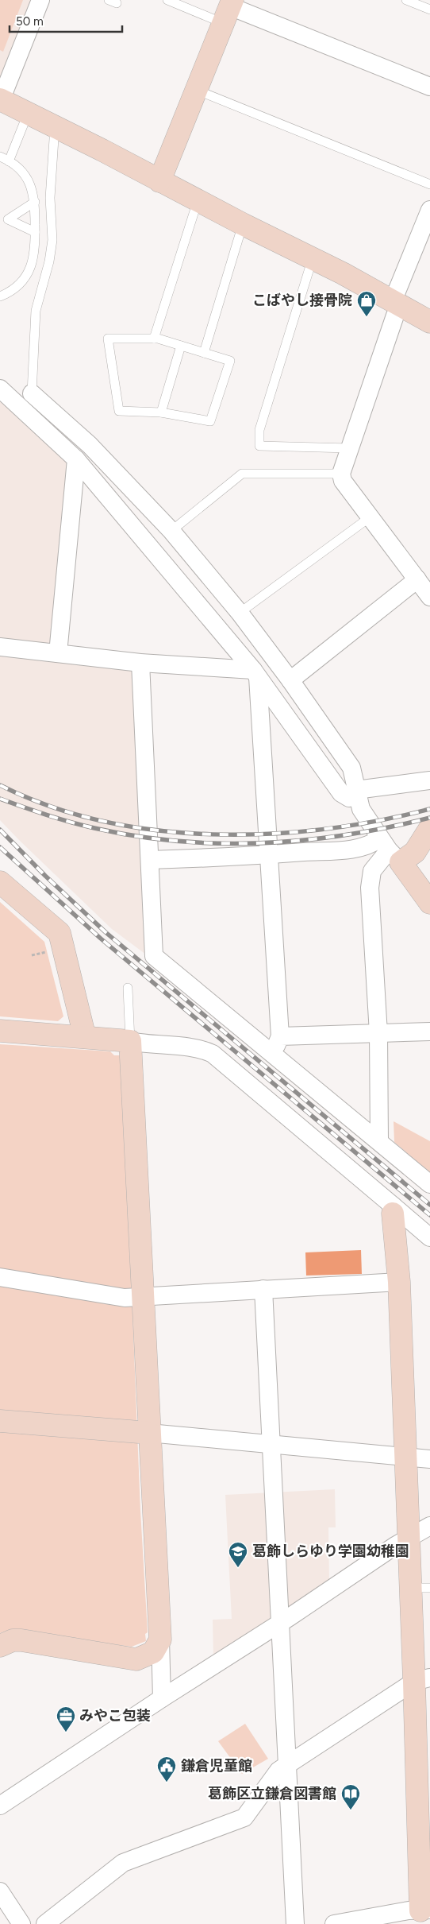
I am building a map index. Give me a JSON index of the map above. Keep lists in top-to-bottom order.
{
  "places": {
    "shop": ["こばやし接骨院"],
    "school or university": ["葛飾しらゆり学園幼稚園"],
    "office": ["みやこ包装"],
    "public building": ["鎌倉児童館"],
    "library": ["葛飾区立鎌倉図書館"]
  },
  "scale_bar": "50 m"
}
